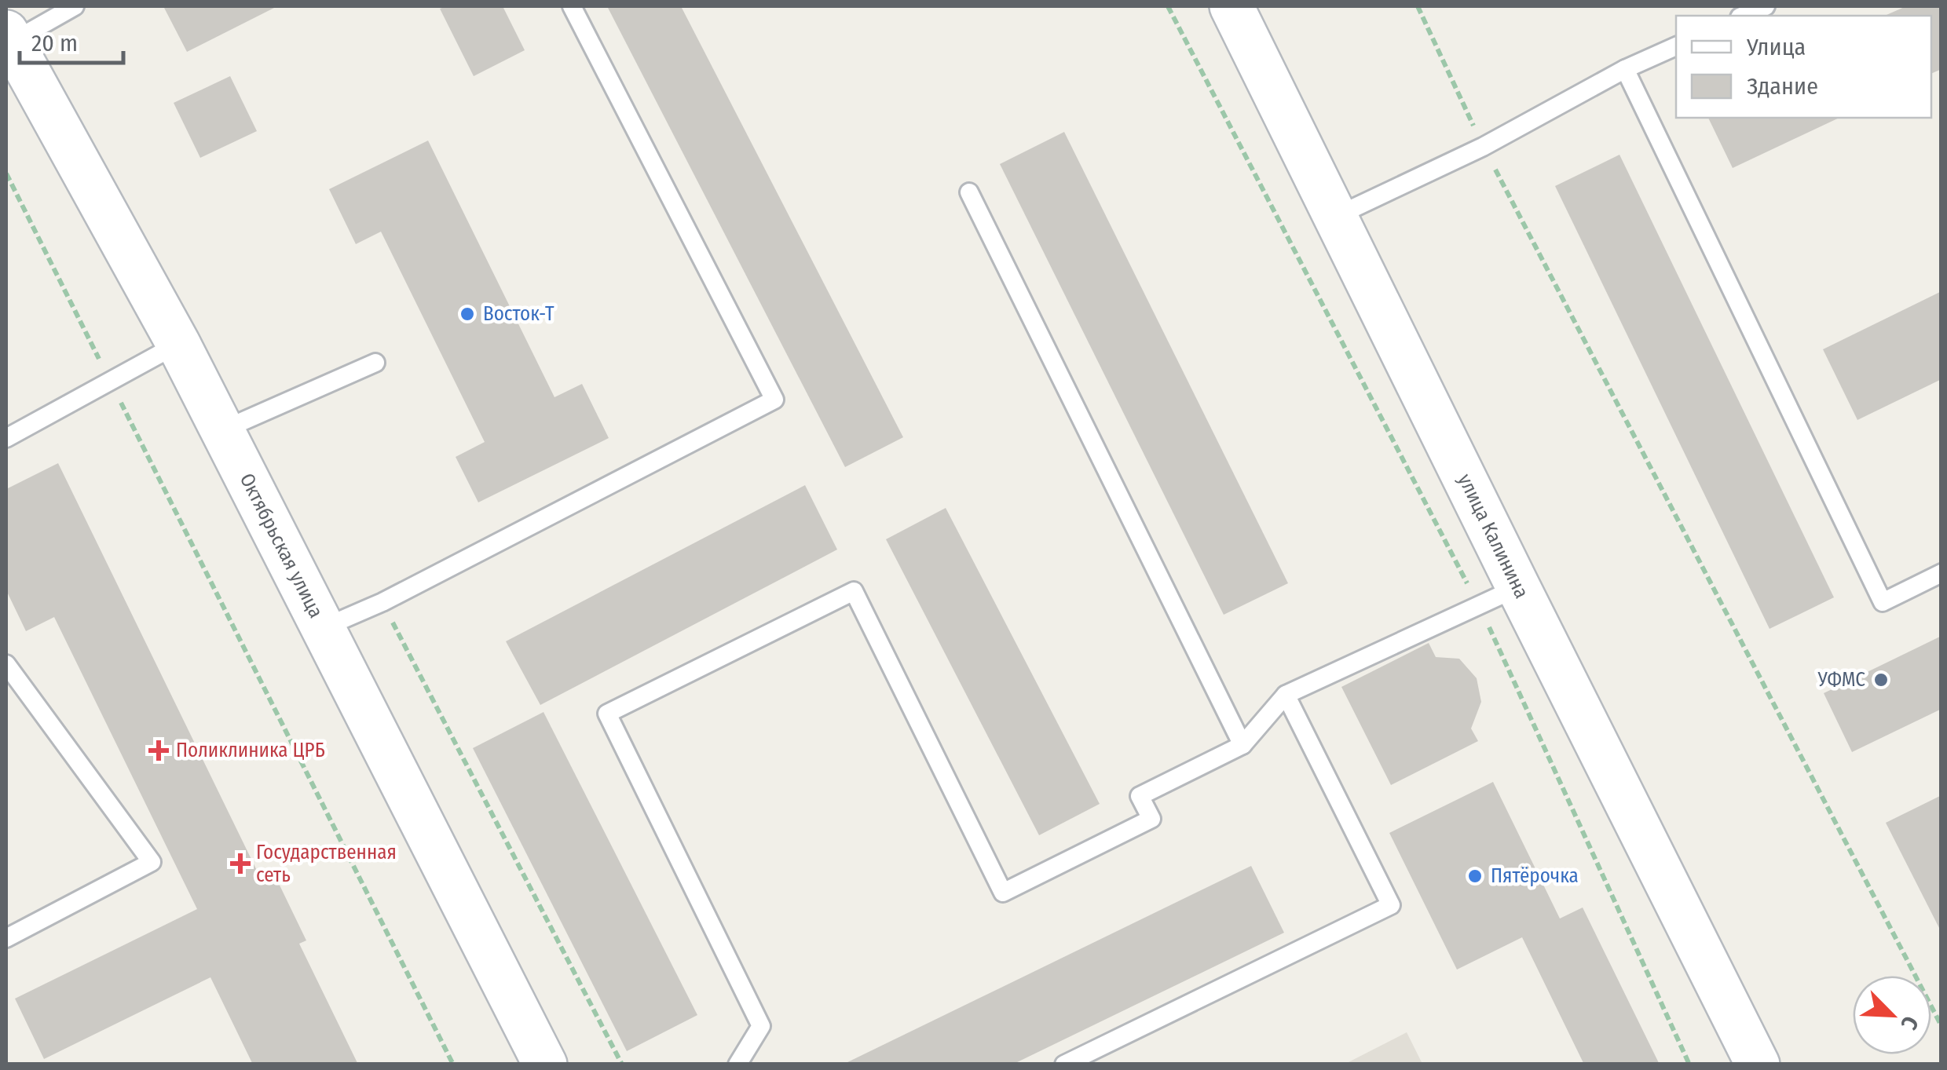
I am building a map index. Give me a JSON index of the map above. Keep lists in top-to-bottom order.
{
  "streets": {
    "street": ["улица Калинина", "Октябрьская улица"]
  },
  "places": {
    "other": ["Восток-Т", "УФМС", "Пятёрочка"],
    "health": ["Поликлиника ЦРБ", "Государственная сеть"]
  },
  "legend": ["Улица", "Здание"],
  "scale_bar": "20 m",
  "north": "bottom right"
}
